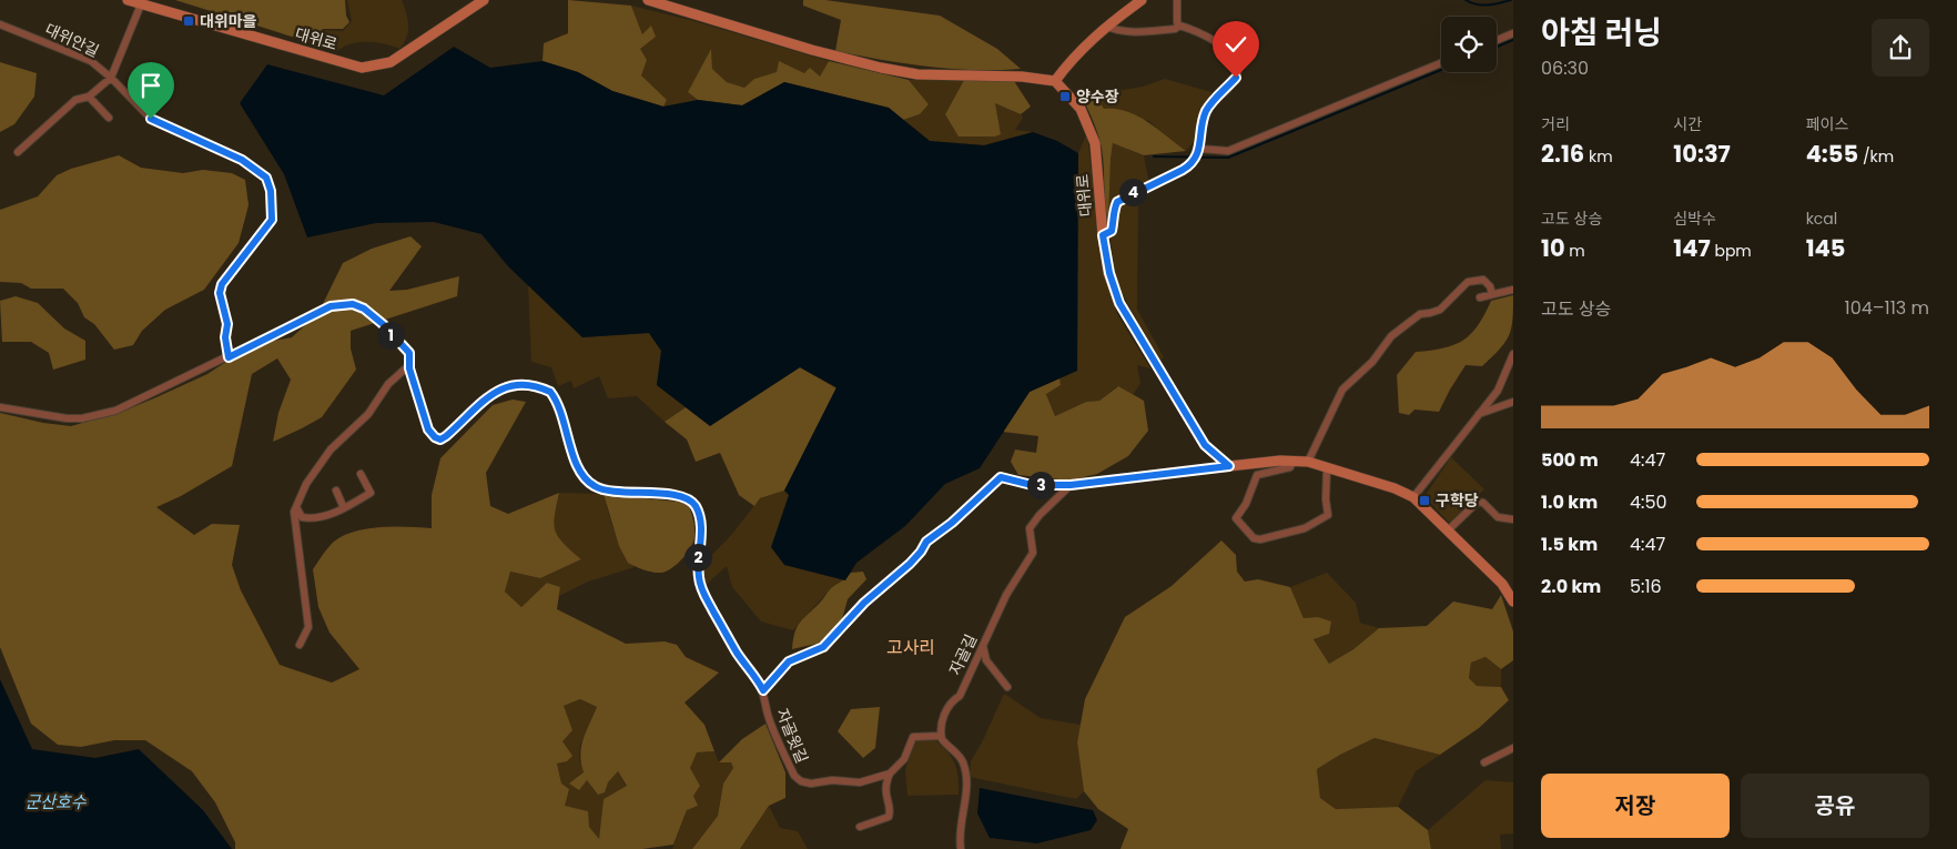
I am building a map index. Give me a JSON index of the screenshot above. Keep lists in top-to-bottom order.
{
  "streets": {
    "main road": ["대위로"],
    "street": ["대위안길", "자골길", "자골윗길"]
  },
  "crossings": [
    ["대위안길", "자골윗길"]
  ],
  "districts": ["고사리"],
  "water": ["군산호수"],
  "places": {
    "transit": ["대위마을", "양수장", "구학당"]
  },
  "page": {
    "heading": ["아침 러닝", "06:30"],
    "stats": [
      ["거리", "2.16 km"],
      ["시간", "10:37"],
      ["페이스", "4:55 /km"],
      ["고도 상승", "10 m"],
      ["심박수", "147 bpm"],
      ["kcal", "145"]
    ],
    "pins": [
      "4",
      "1",
      "3",
      "2"
    ],
    "chart": ["고도 상승", "104–113 m"],
    "list": [
      {
        "name": "500 m",
        "note": "4:47"
      },
      {
        "name": "1.0 km",
        "note": "4:50"
      },
      {
        "name": "1.5 km",
        "note": "4:47"
      },
      {
        "name": "2.0 km",
        "note": "5:16"
      }
    ],
    "buttons": ["저장", "공유"]
  }
}
